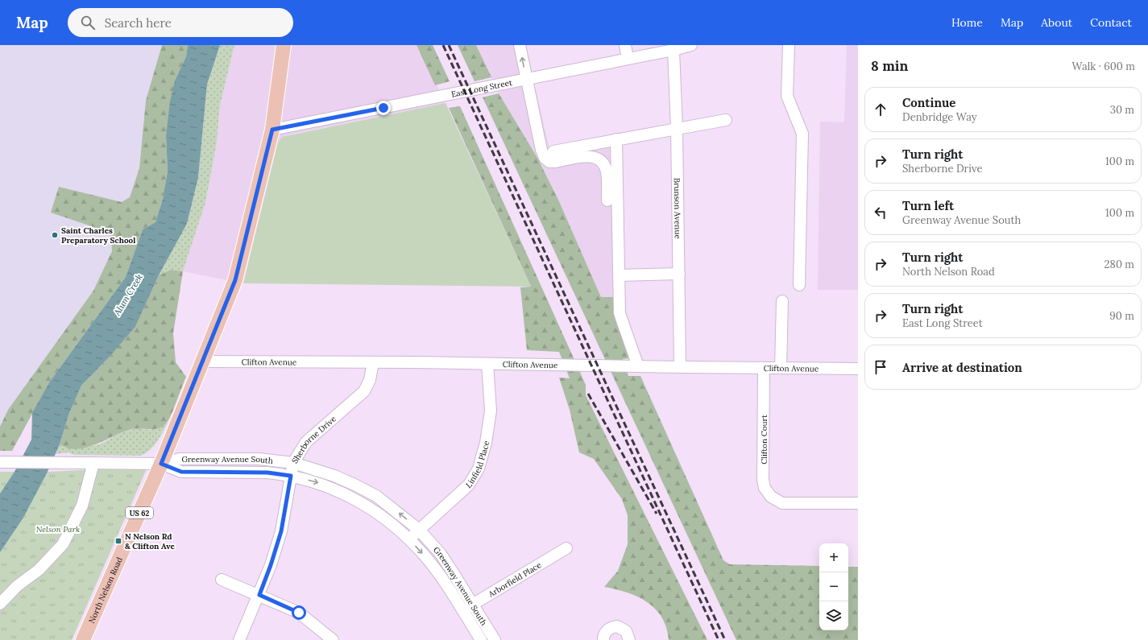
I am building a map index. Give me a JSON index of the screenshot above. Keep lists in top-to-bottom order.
{
  "streets": {
    "main road": ["US 62", "North Nelson Road"],
    "street": [
      "East Long Street",
      "Brunson Avenue",
      "Clifton Avenue",
      "Clifton Court",
      "Sherborne Drive",
      "Greenway Avenue South",
      "Linfield Place",
      "Arborfield Place"
    ]
  },
  "crossings": [
    ["East Long Street", "Brunson Avenue"],
    ["East Long Street", "North Nelson Road"],
    ["Brunson Avenue", "Clifton Avenue"],
    ["Clifton Avenue", "Clifton Court"],
    ["Clifton Avenue", "Sherborne Drive"],
    ["Clifton Avenue", "Linfield Place"],
    ["Clifton Avenue", "North Nelson Road"],
    ["Sherborne Drive", "Greenway Avenue South"],
    ["Greenway Avenue South", "Linfield Place"],
    ["Greenway Avenue South", "Arborfield Place"],
    ["Greenway Avenue South", "North Nelson Road"]
  ],
  "water": ["Alum Creek"],
  "parks": ["Nelson Park"],
  "places": {
    "other": ["Saint Charles Preparatory School"],
    "transit": ["N Nelson Rd & Clifton Ave"]
  },
  "page": {
    "header": "Map",
    "search": "Search here",
    "nav": [
      "Home",
      "Map",
      "About",
      "Contact"
    ],
    "heading": ["8 min", "Walk · 600 m"],
    "list": [
      ["Continue", "Denbridge Way", "30 m"],
      ["Turn right", "Sherborne Drive", "100 m"],
      ["Turn left", "Greenway Avenue South", "100 m"],
      ["Turn right", "North Nelson Road", "280 m"],
      ["Turn right", "East Long Street", "90 m"],
      "Arrive at destination"
    ],
    "map_buttons": ["+", "−"]
  }
}
